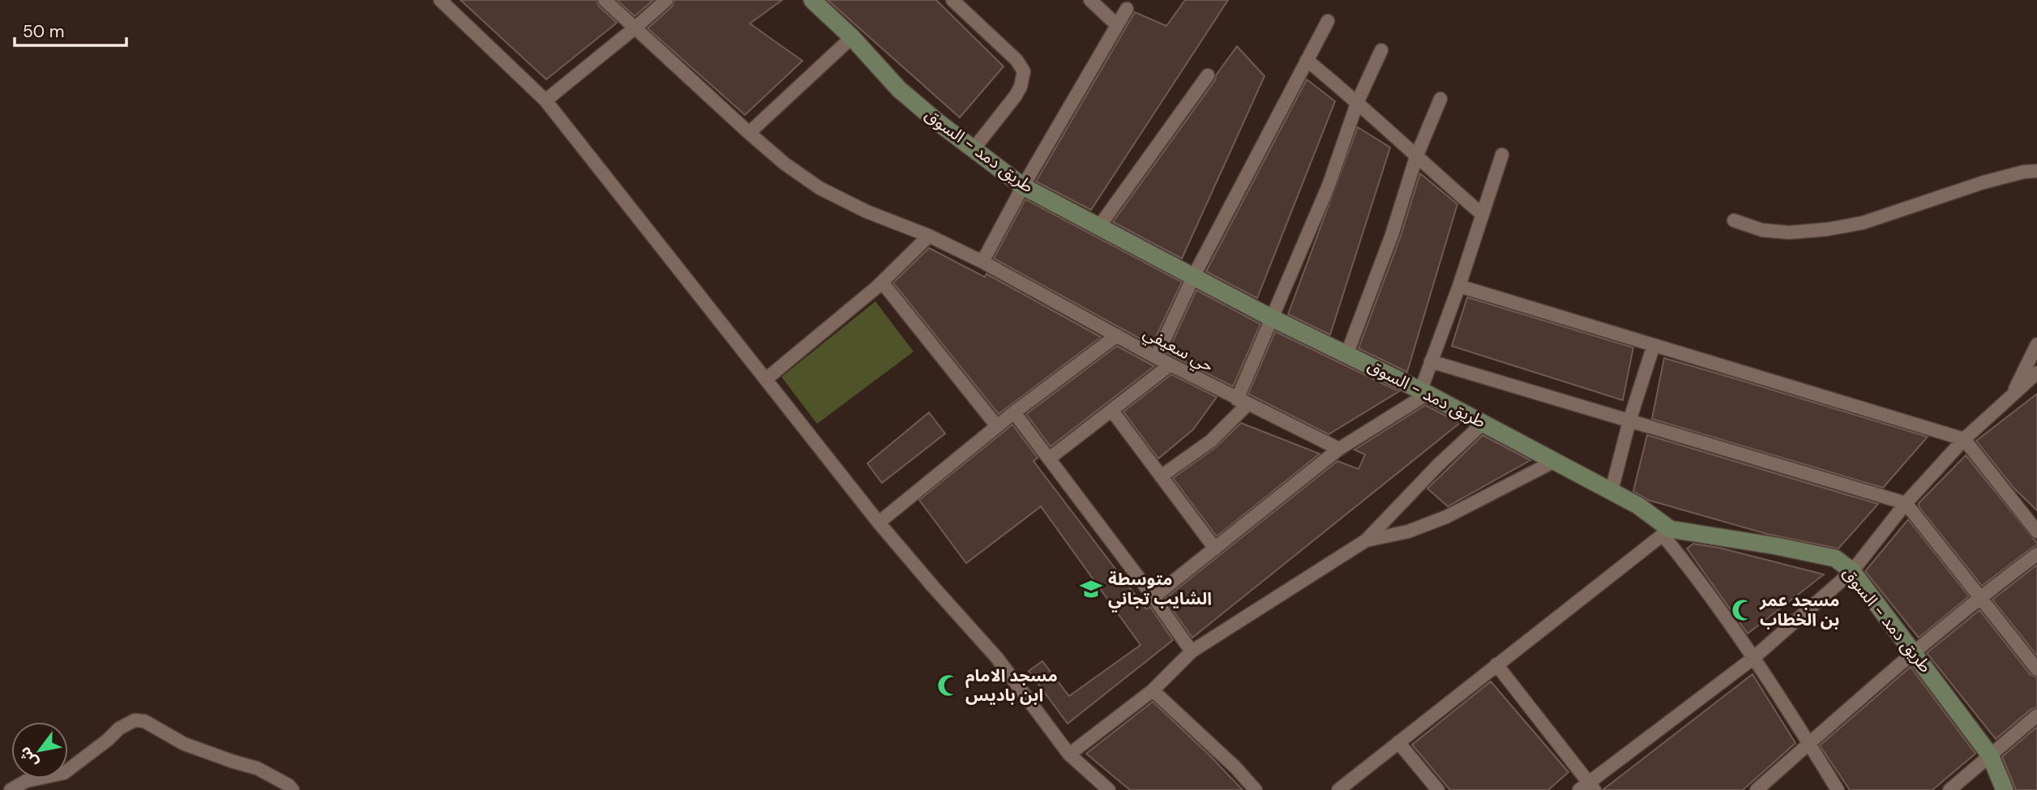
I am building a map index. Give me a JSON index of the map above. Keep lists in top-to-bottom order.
{
  "streets": {
    "main road": ["طريق دمد - السوق"],
    "street": ["حي سعيفي"]
  },
  "places": {
    "school or university": ["متوسطة الشايب تجاني"],
    "mosque": ["مسجد عمر بن الخطاب", "مسجد الامام ابن باديس"]
  },
  "scale_bar": "50 m",
  "north": "bottom left"
}
